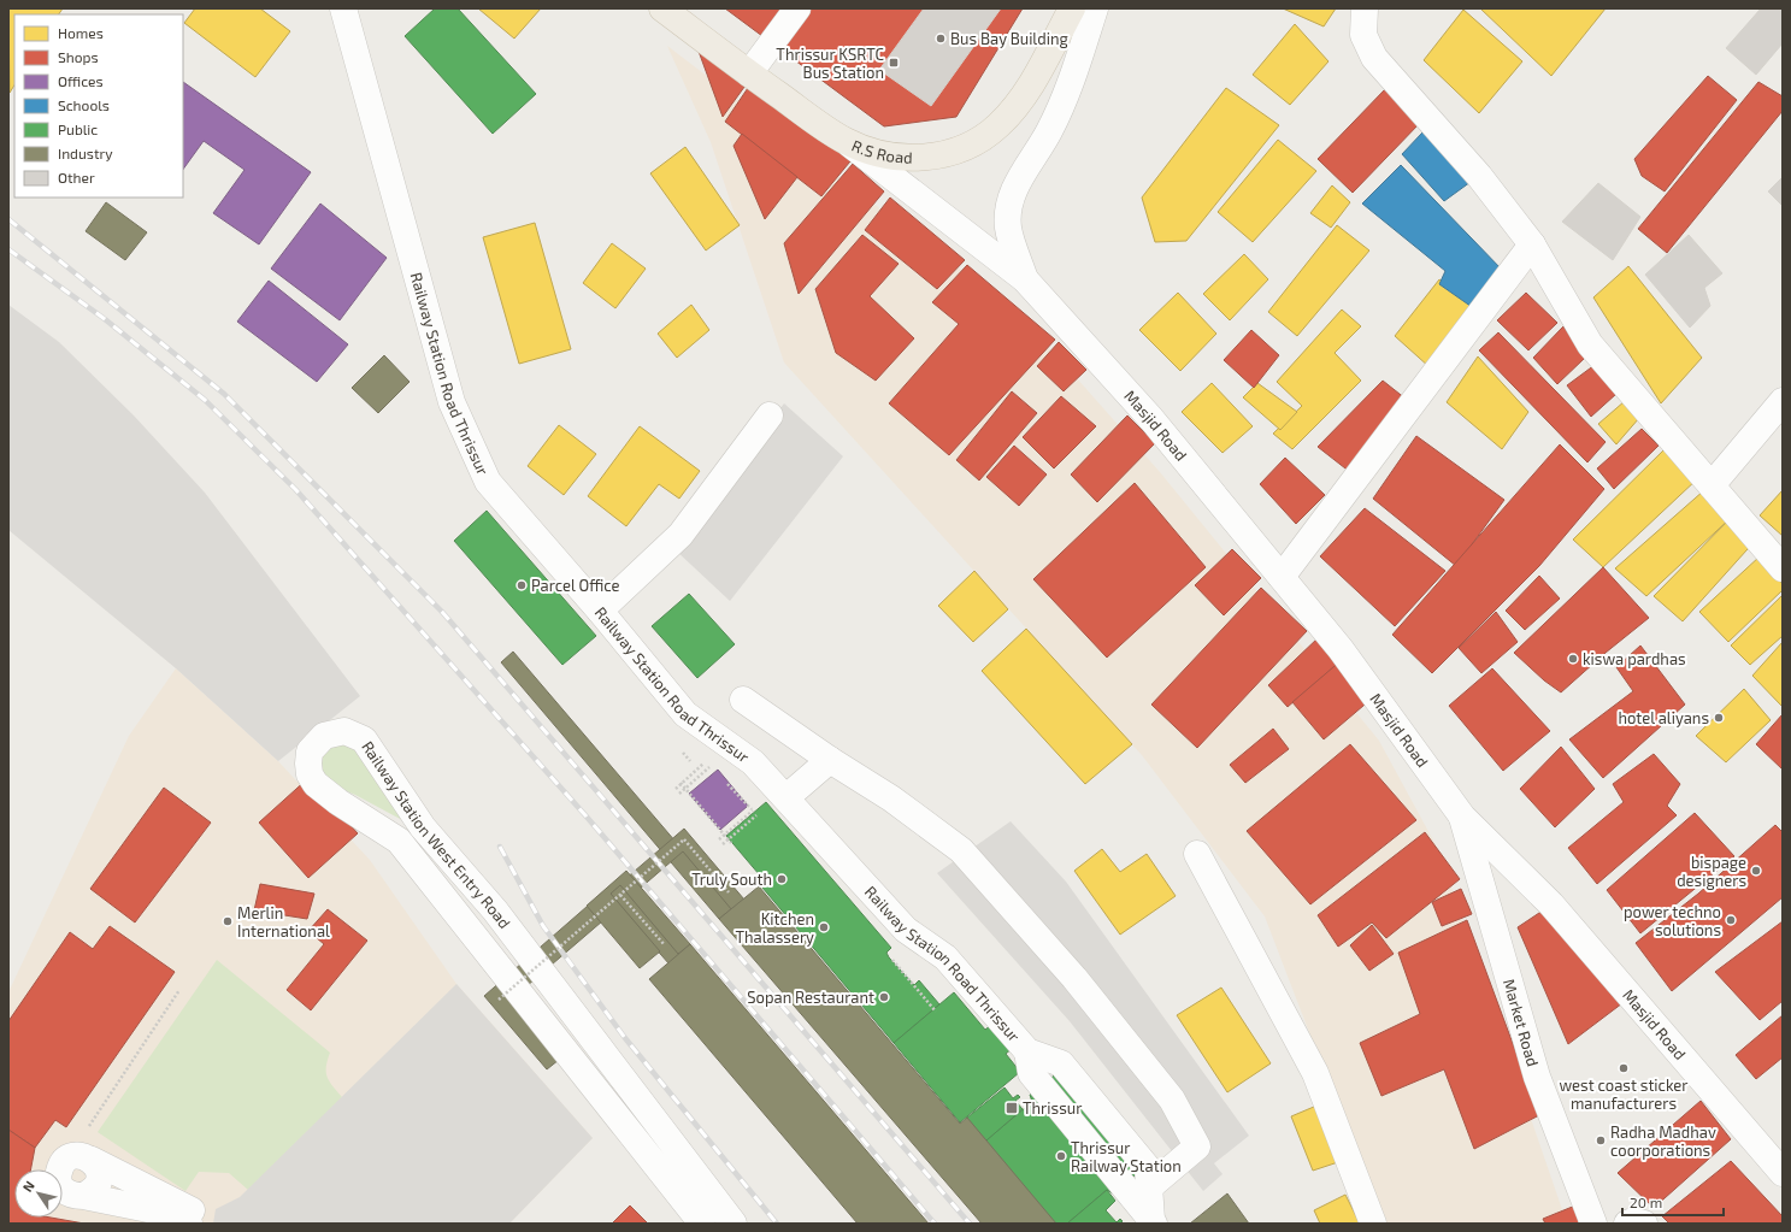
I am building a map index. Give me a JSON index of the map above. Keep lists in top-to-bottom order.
{
  "streets": {
    "main road": ["R.S Road"],
    "street": [
      "Railway Station Road Thrissur",
      "Masjid Road",
      "Railway Station West Entry Road",
      "Market Road"
    ]
  },
  "crossings": [
    ["Masjid Road", "Market Road"]
  ],
  "places": {
    "other": [
      "Bus Bay Building",
      "Parcel Office",
      "kiswa pardhas",
      "hotel aliyans",
      "bispage designers",
      "Truly South",
      "power techno solutions",
      "Merlin International",
      "Kitchen Thalassery",
      "Sopan Restaurant",
      "west coast sticker manufacturers",
      "Radha Madhav coorporations",
      "Thrissur Railway Station"
    ],
    "transit": ["Thrissur KSRTC Bus Station", "Thrissur"]
  },
  "legend": [
    "Homes",
    "Shops",
    "Offices",
    "Schools",
    "Public",
    "Industry",
    "Other"
  ],
  "scale_bar": "20 m",
  "north": "top left"
}
